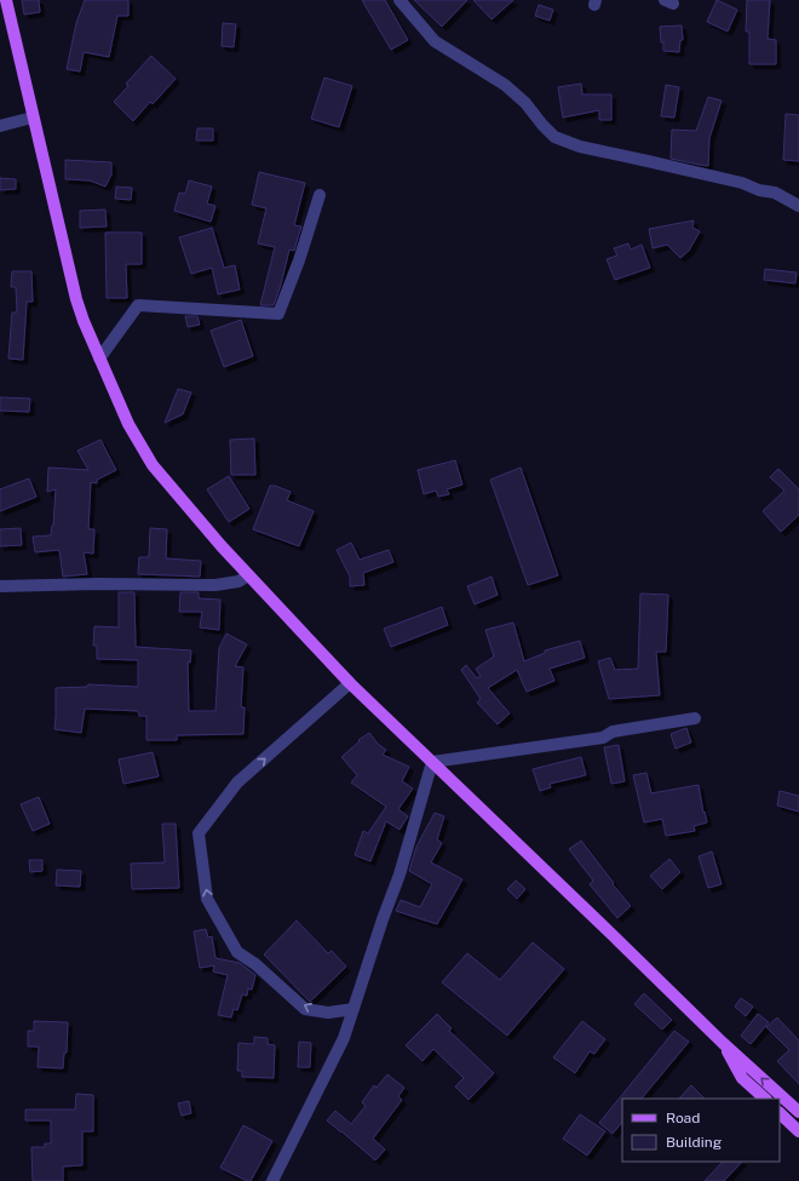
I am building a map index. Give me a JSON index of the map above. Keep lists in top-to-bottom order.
{
  "legend": ["Road", "Building"]
}
